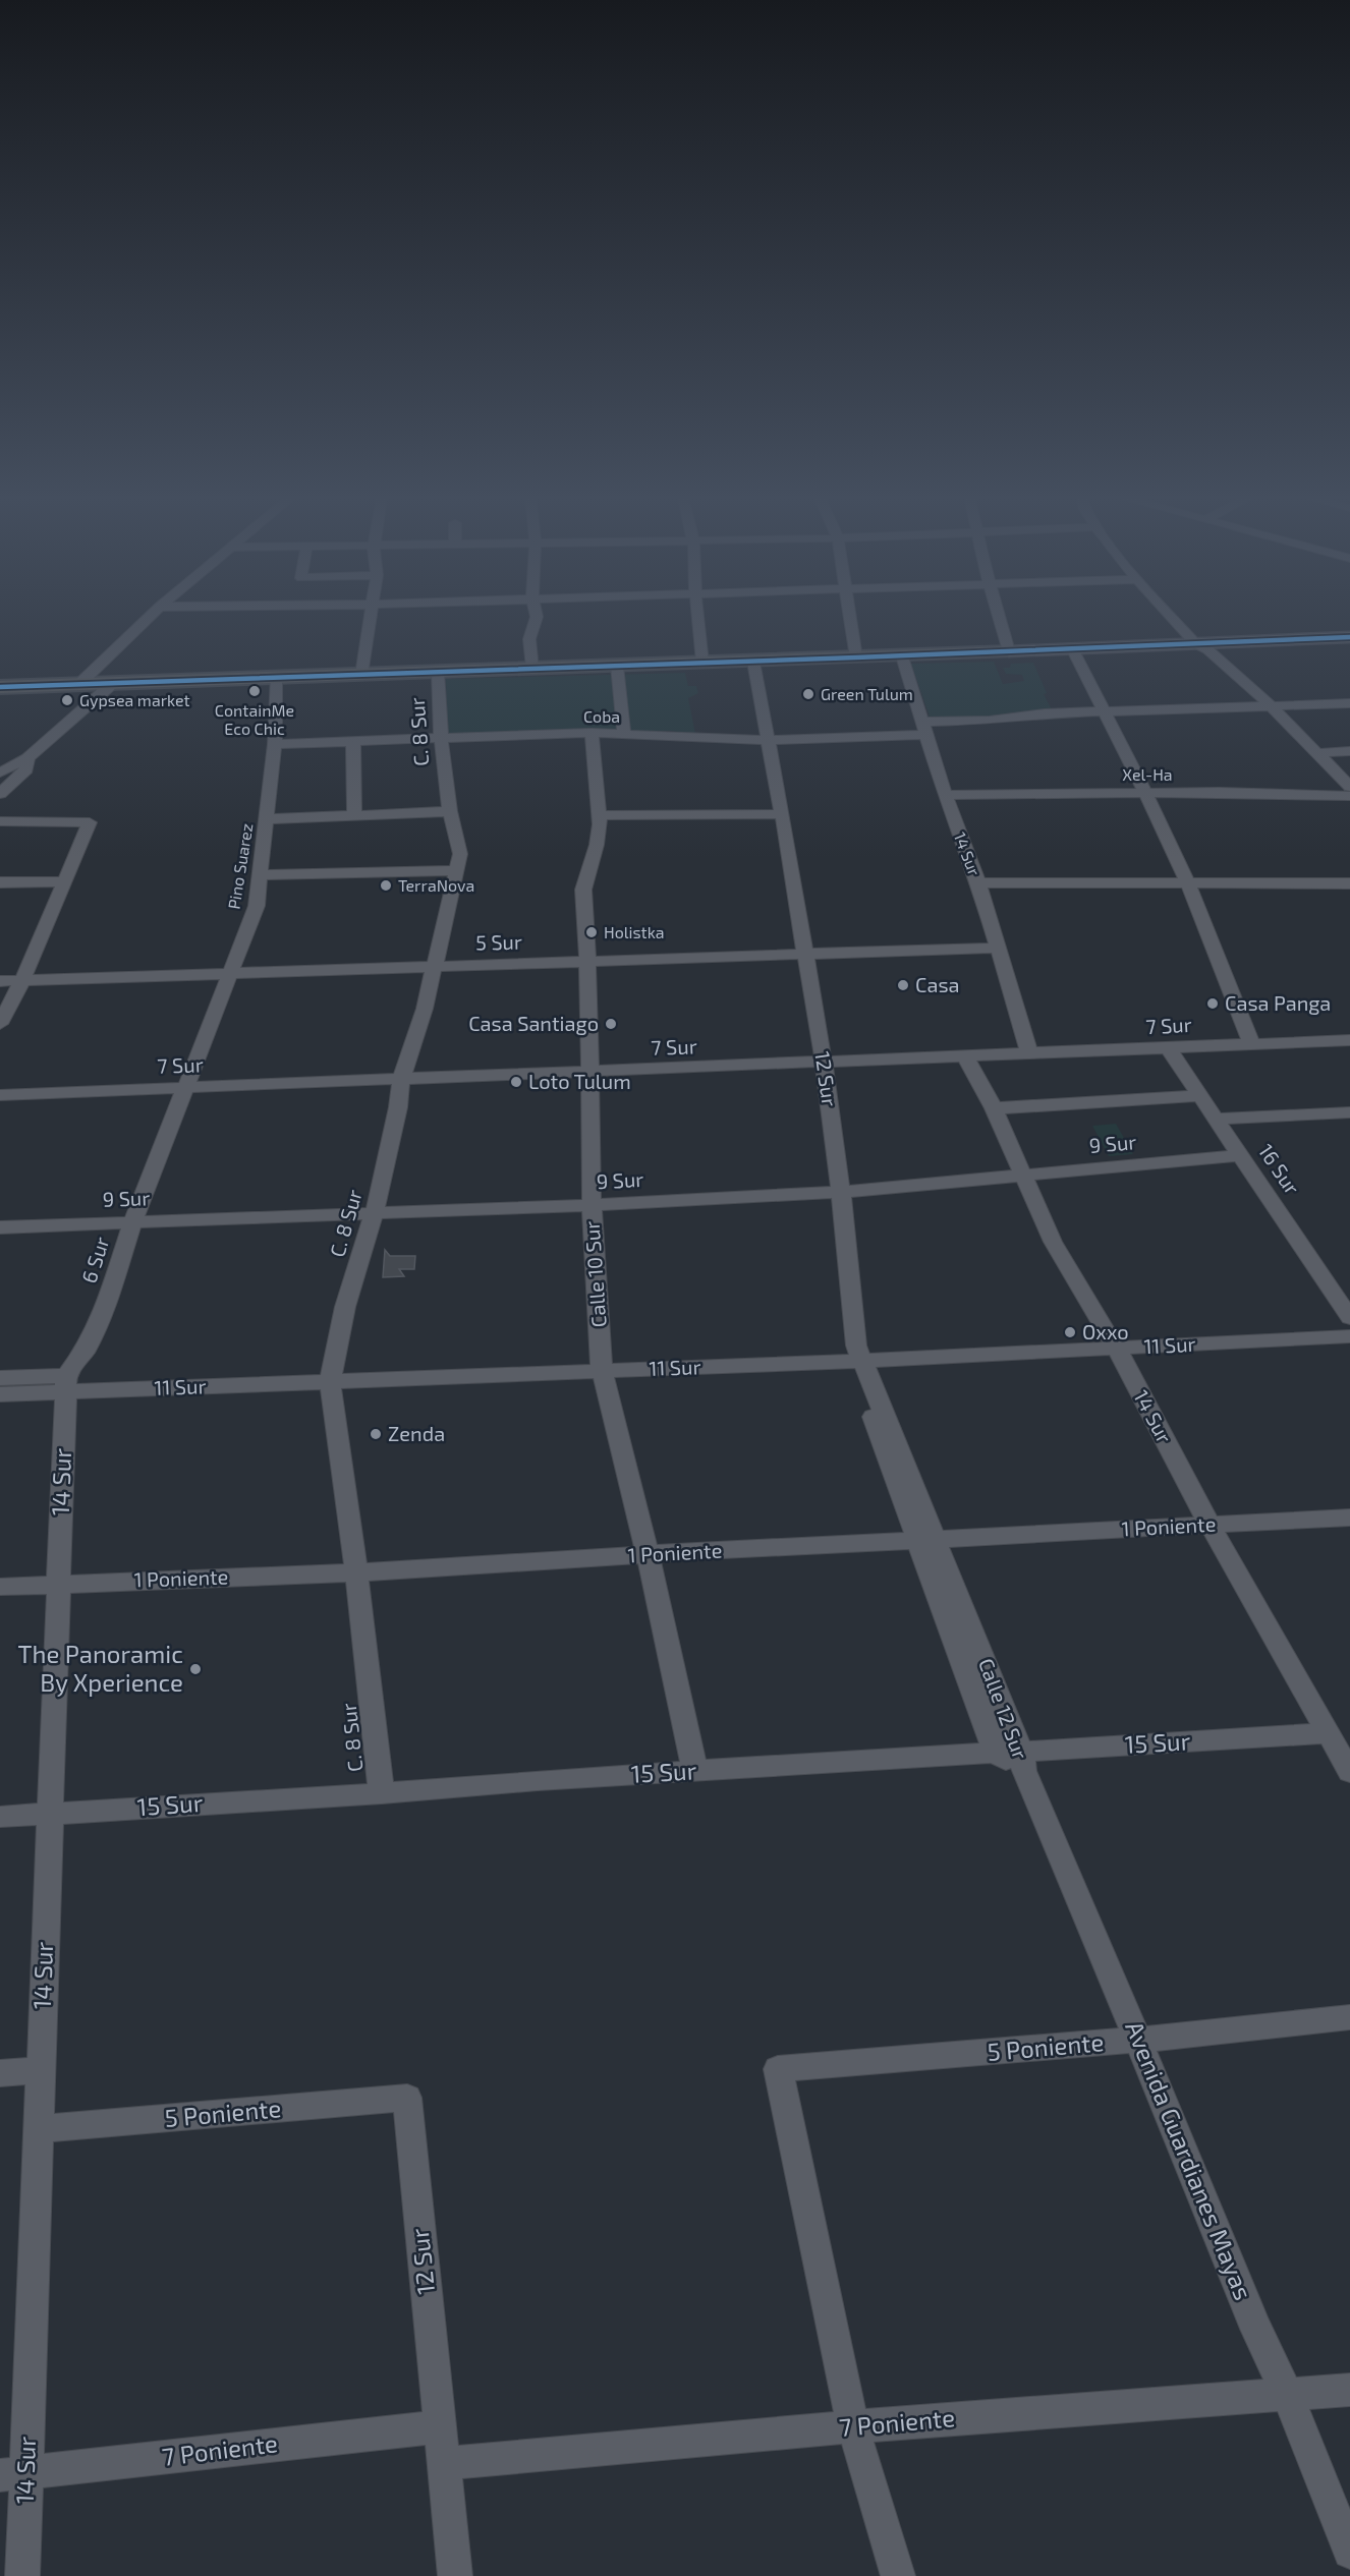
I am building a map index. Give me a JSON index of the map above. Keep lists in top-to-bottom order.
{
  "streets": {
    "street": [
      "Coba",
      "C. 8 Sur",
      "Xel-Ha",
      "14 Sur",
      "Pino Suarez",
      "5 Sur",
      "7 Sur",
      "12 Sur",
      "9 Sur",
      "16 Sur",
      "6 Sur",
      "Calle 10 Sur",
      "11 Sur",
      "1 Poniente",
      "Calle 12 Sur",
      "15 Sur",
      "5 Poniente",
      "Avenida Guardianes Mayas",
      "7 Poniente"
    ]
  },
  "crossings": [
    ["Coba", "C. 8 Sur"],
    ["Coba", "14 Sur"],
    ["Coba", "Pino Suarez"],
    ["Coba", "12 Sur"],
    ["Coba", "Calle 10 Sur"],
    ["C. 8 Sur", "5 Sur"],
    ["C. 8 Sur", "7 Sur"],
    ["C. 8 Sur", "9 Sur"],
    ["C. 8 Sur", "11 Sur"],
    ["C. 8 Sur", "1 Poniente"],
    ["C. 8 Sur", "15 Sur"],
    ["Xel-Ha", "14 Sur"],
    ["14 Sur", "5 Sur"],
    ["14 Sur", "7 Sur"],
    ["14 Sur", "9 Sur"],
    ["14 Sur", "6 Sur"],
    ["14 Sur", "11 Sur"],
    ["14 Sur", "1 Poniente"],
    ["14 Sur", "15 Sur"],
    ["14 Sur", "5 Poniente"],
    ["14 Sur", "7 Poniente"],
    ["Pino Suarez", "5 Sur"],
    ["Pino Suarez", "7 Sur"],
    ["Pino Suarez", "6 Sur"],
    ["5 Sur", "12 Sur"],
    ["5 Sur", "Calle 10 Sur"],
    ["7 Sur", "12 Sur"],
    ["7 Sur", "16 Sur"],
    ["7 Sur", "6 Sur"],
    ["7 Sur", "Calle 10 Sur"],
    ["12 Sur", "9 Sur"],
    ["12 Sur", "11 Sur"],
    ["12 Sur", "Calle 12 Sur"],
    ["12 Sur", "5 Poniente"],
    ["12 Sur", "7 Poniente"],
    ["9 Sur", "16 Sur"],
    ["9 Sur", "6 Sur"],
    ["9 Sur", "Calle 10 Sur"],
    ["6 Sur", "11 Sur"],
    ["Calle 10 Sur", "11 Sur"],
    ["Calle 10 Sur", "1 Poniente"],
    ["Calle 10 Sur", "15 Sur"],
    ["11 Sur", "Calle 12 Sur"],
    ["1 Poniente", "Calle 12 Sur"],
    ["Calle 12 Sur", "15 Sur"],
    ["Calle 12 Sur", "Avenida Guardianes Mayas"],
    ["15 Sur", "Avenida Guardianes Mayas"],
    ["5 Poniente", "Avenida Guardianes Mayas"],
    ["5 Poniente", "7 Poniente"],
    ["Avenida Guardianes Mayas", "7 Poniente"]
  ],
  "places": [
    "ContainMe Eco Chic",
    "Green Tulum",
    "Gypsea market",
    "TerraNova",
    "Holistka",
    "Casa",
    "Casa Panga",
    "Casa Santiago",
    "Loto Tulum",
    "Oxxo",
    "Zenda",
    "The Panoramic By Xperience"
  ]
}
